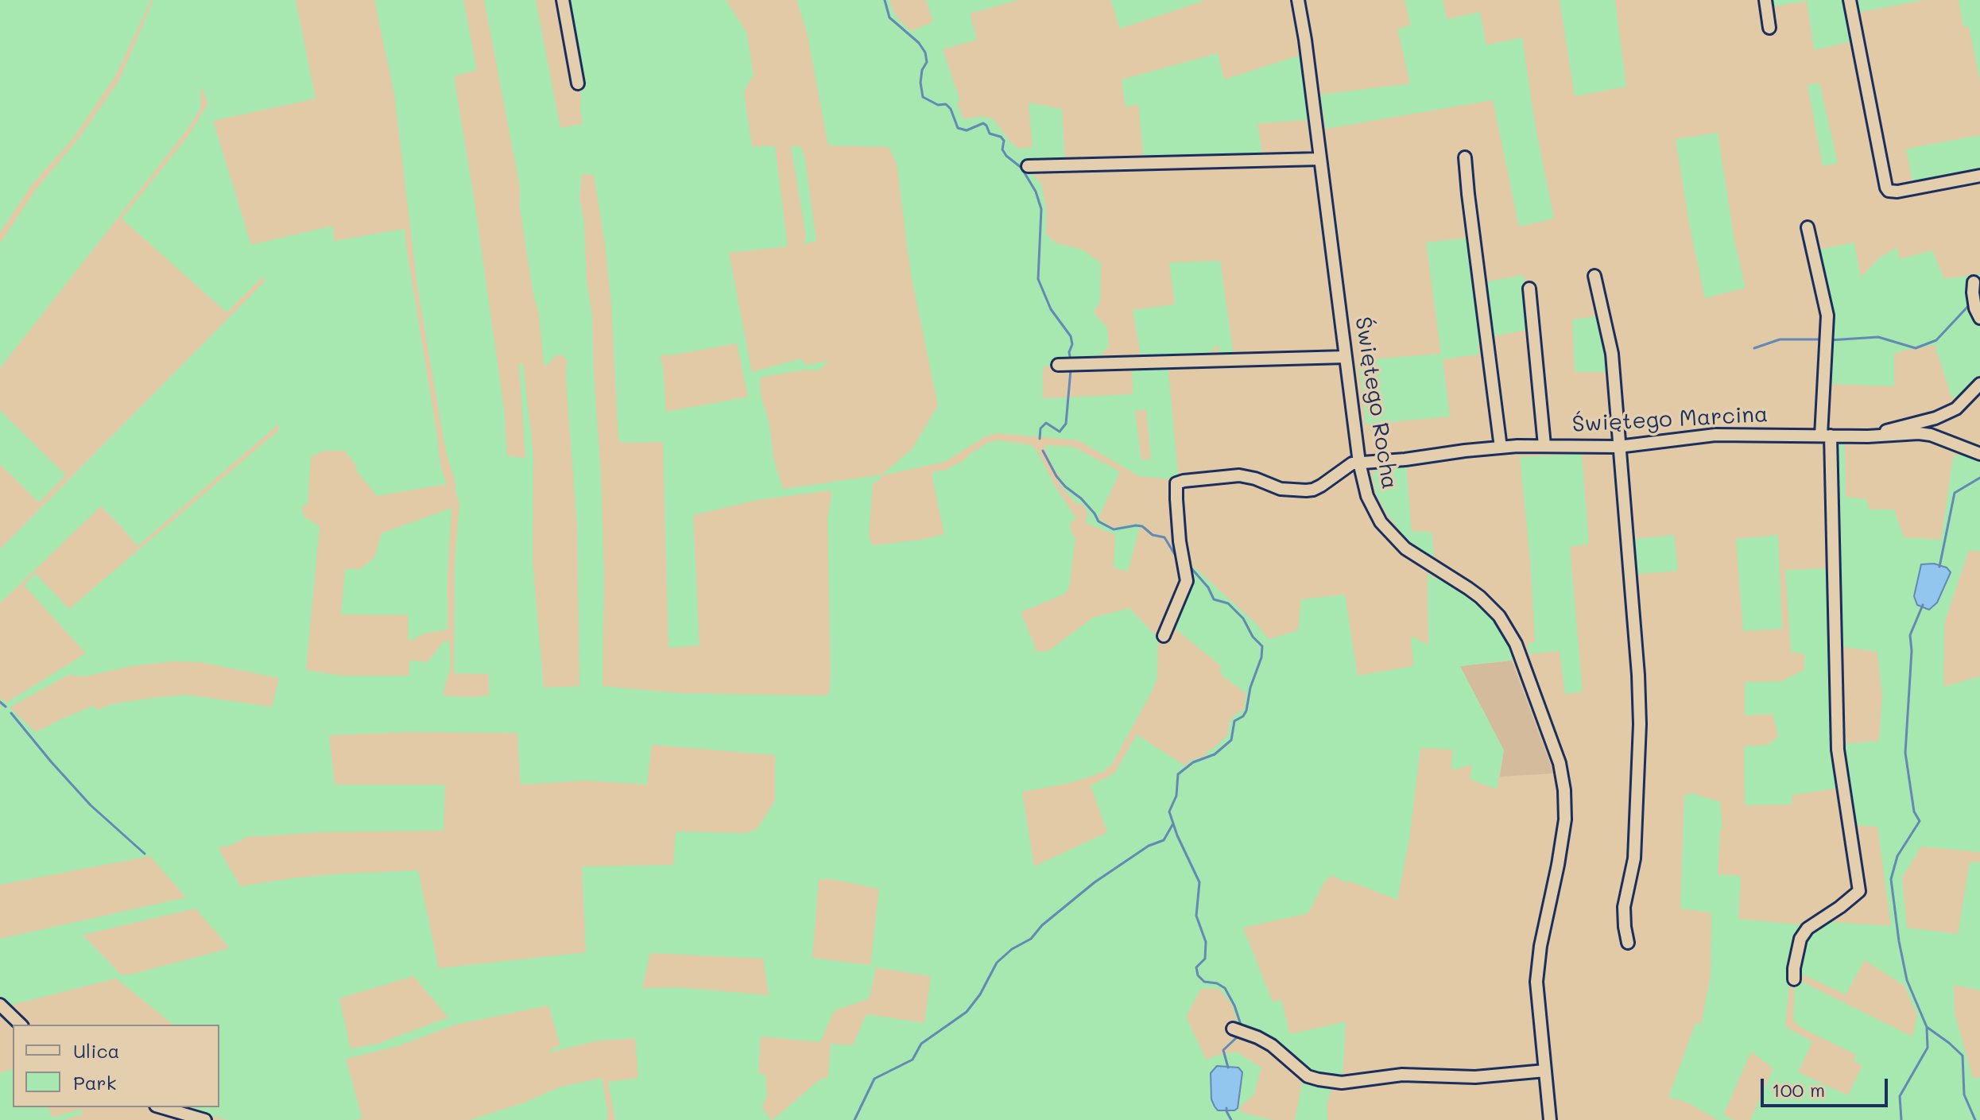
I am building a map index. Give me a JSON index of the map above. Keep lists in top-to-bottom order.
{
  "streets": {
    "street": ["Świętego Rocha", "Świętego Marcina"]
  },
  "crossings": [
    ["Świętego Rocha", "Świętego Marcina"]
  ],
  "legend": ["Ulica", "Park"],
  "scale_bar": "100 m"
}
